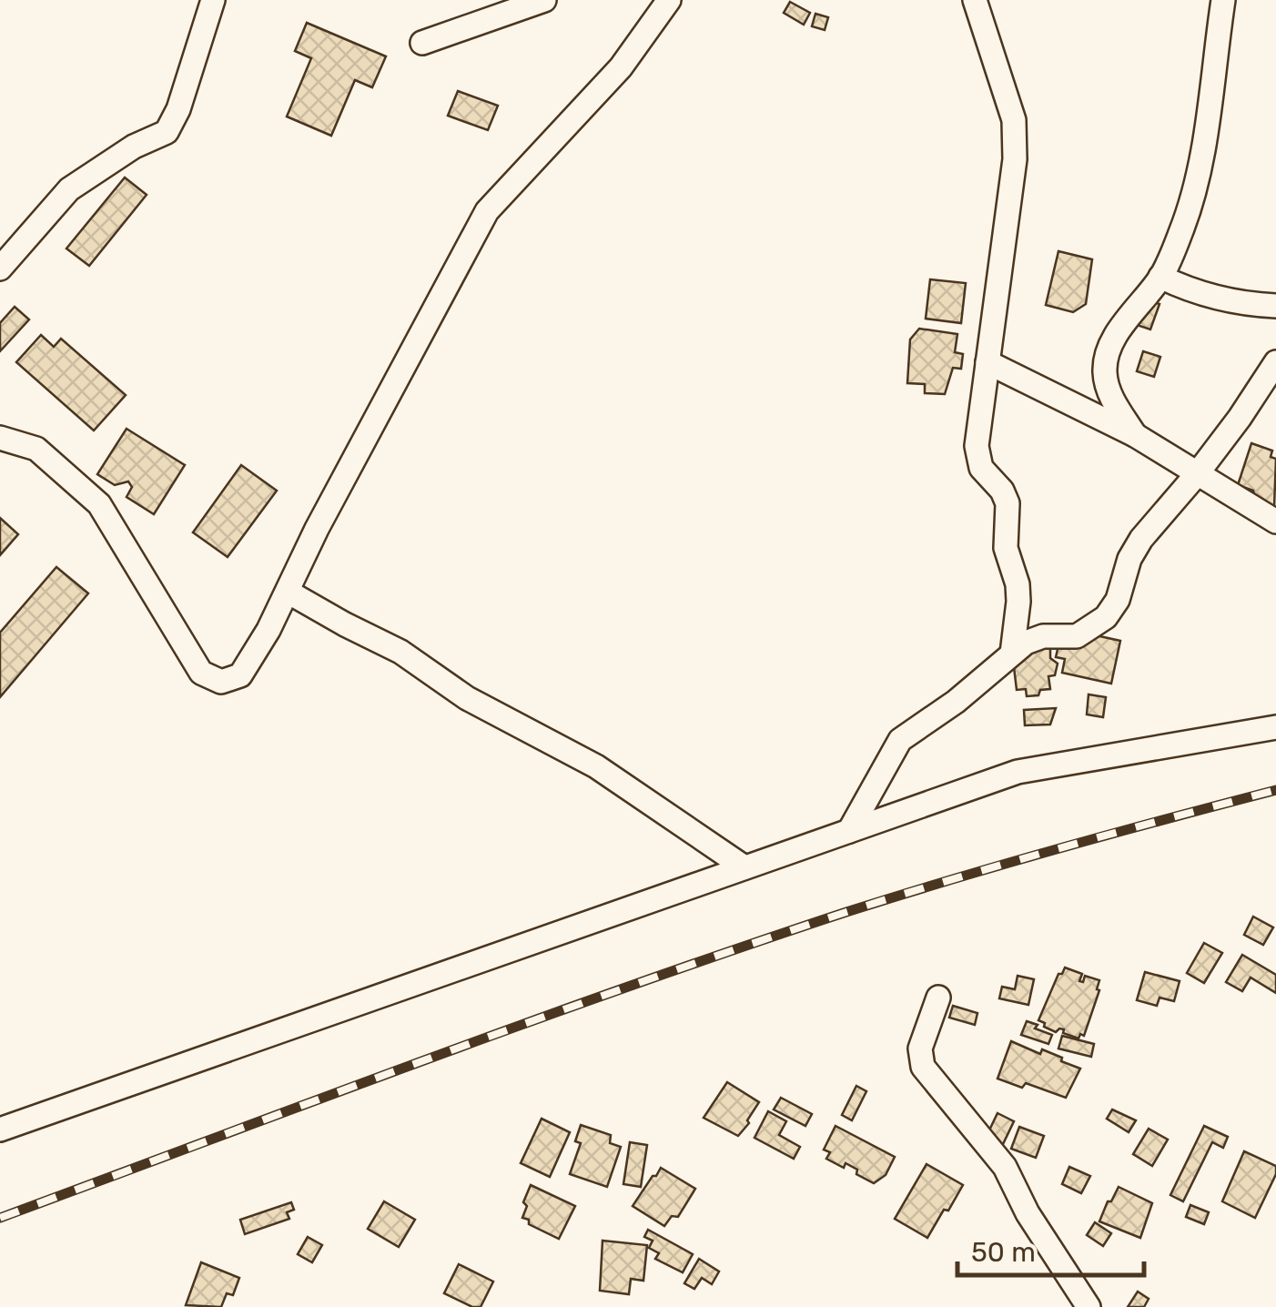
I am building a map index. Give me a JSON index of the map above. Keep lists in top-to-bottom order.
{
  "scale_bar": "50 m"
}
